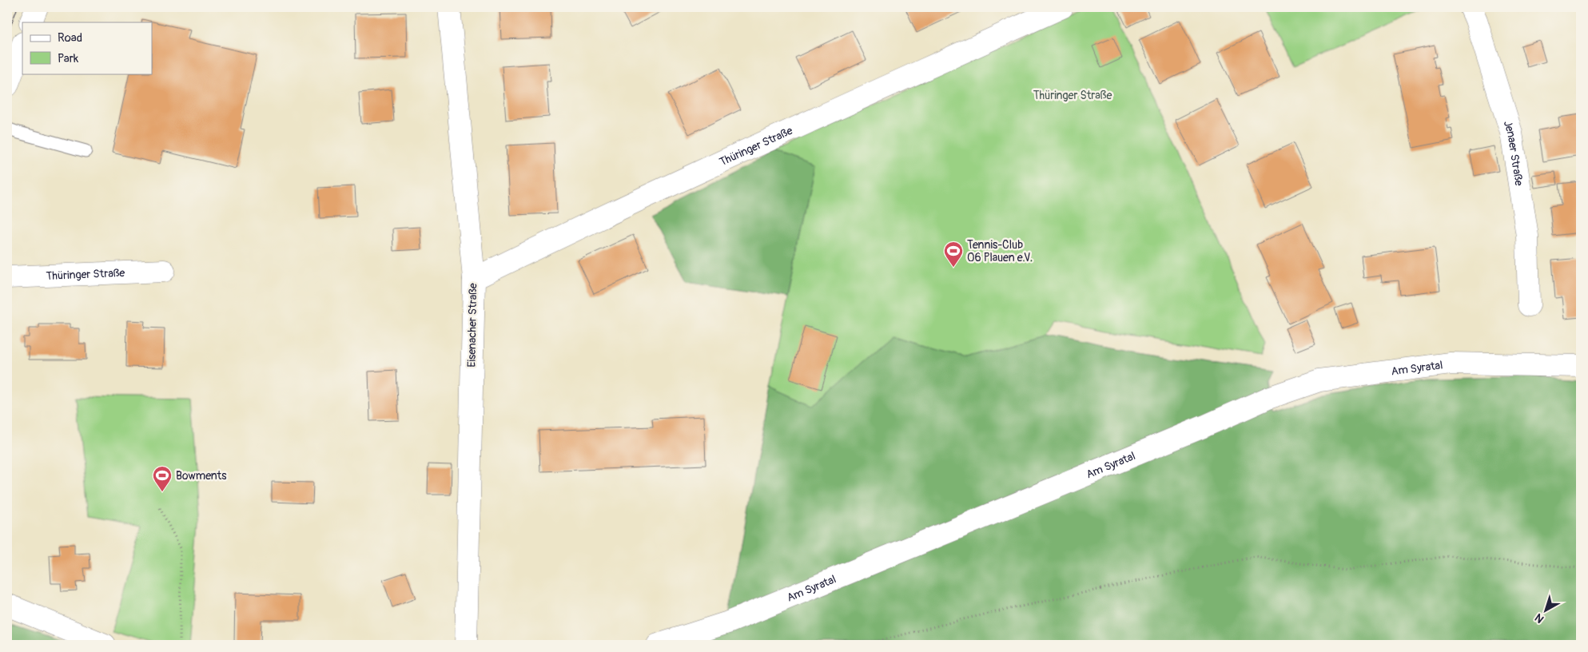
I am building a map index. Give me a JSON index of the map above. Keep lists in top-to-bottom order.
{
  "streets": {
    "street": [
      "Thüringer Straße",
      "Jenaer Straße",
      "Eisenacher Straße",
      "Am Syratal"
    ]
  },
  "crossings": [
    ["Thüringer Straße", "Eisenacher Straße"]
  ],
  "parks": ["Thüringer Straße"],
  "places": {
    "sports": ["Tennis-Club 06 Plauen e.V.", "Bowments"]
  },
  "legend": ["Road", "Park"],
  "north": "bottom left"
}
